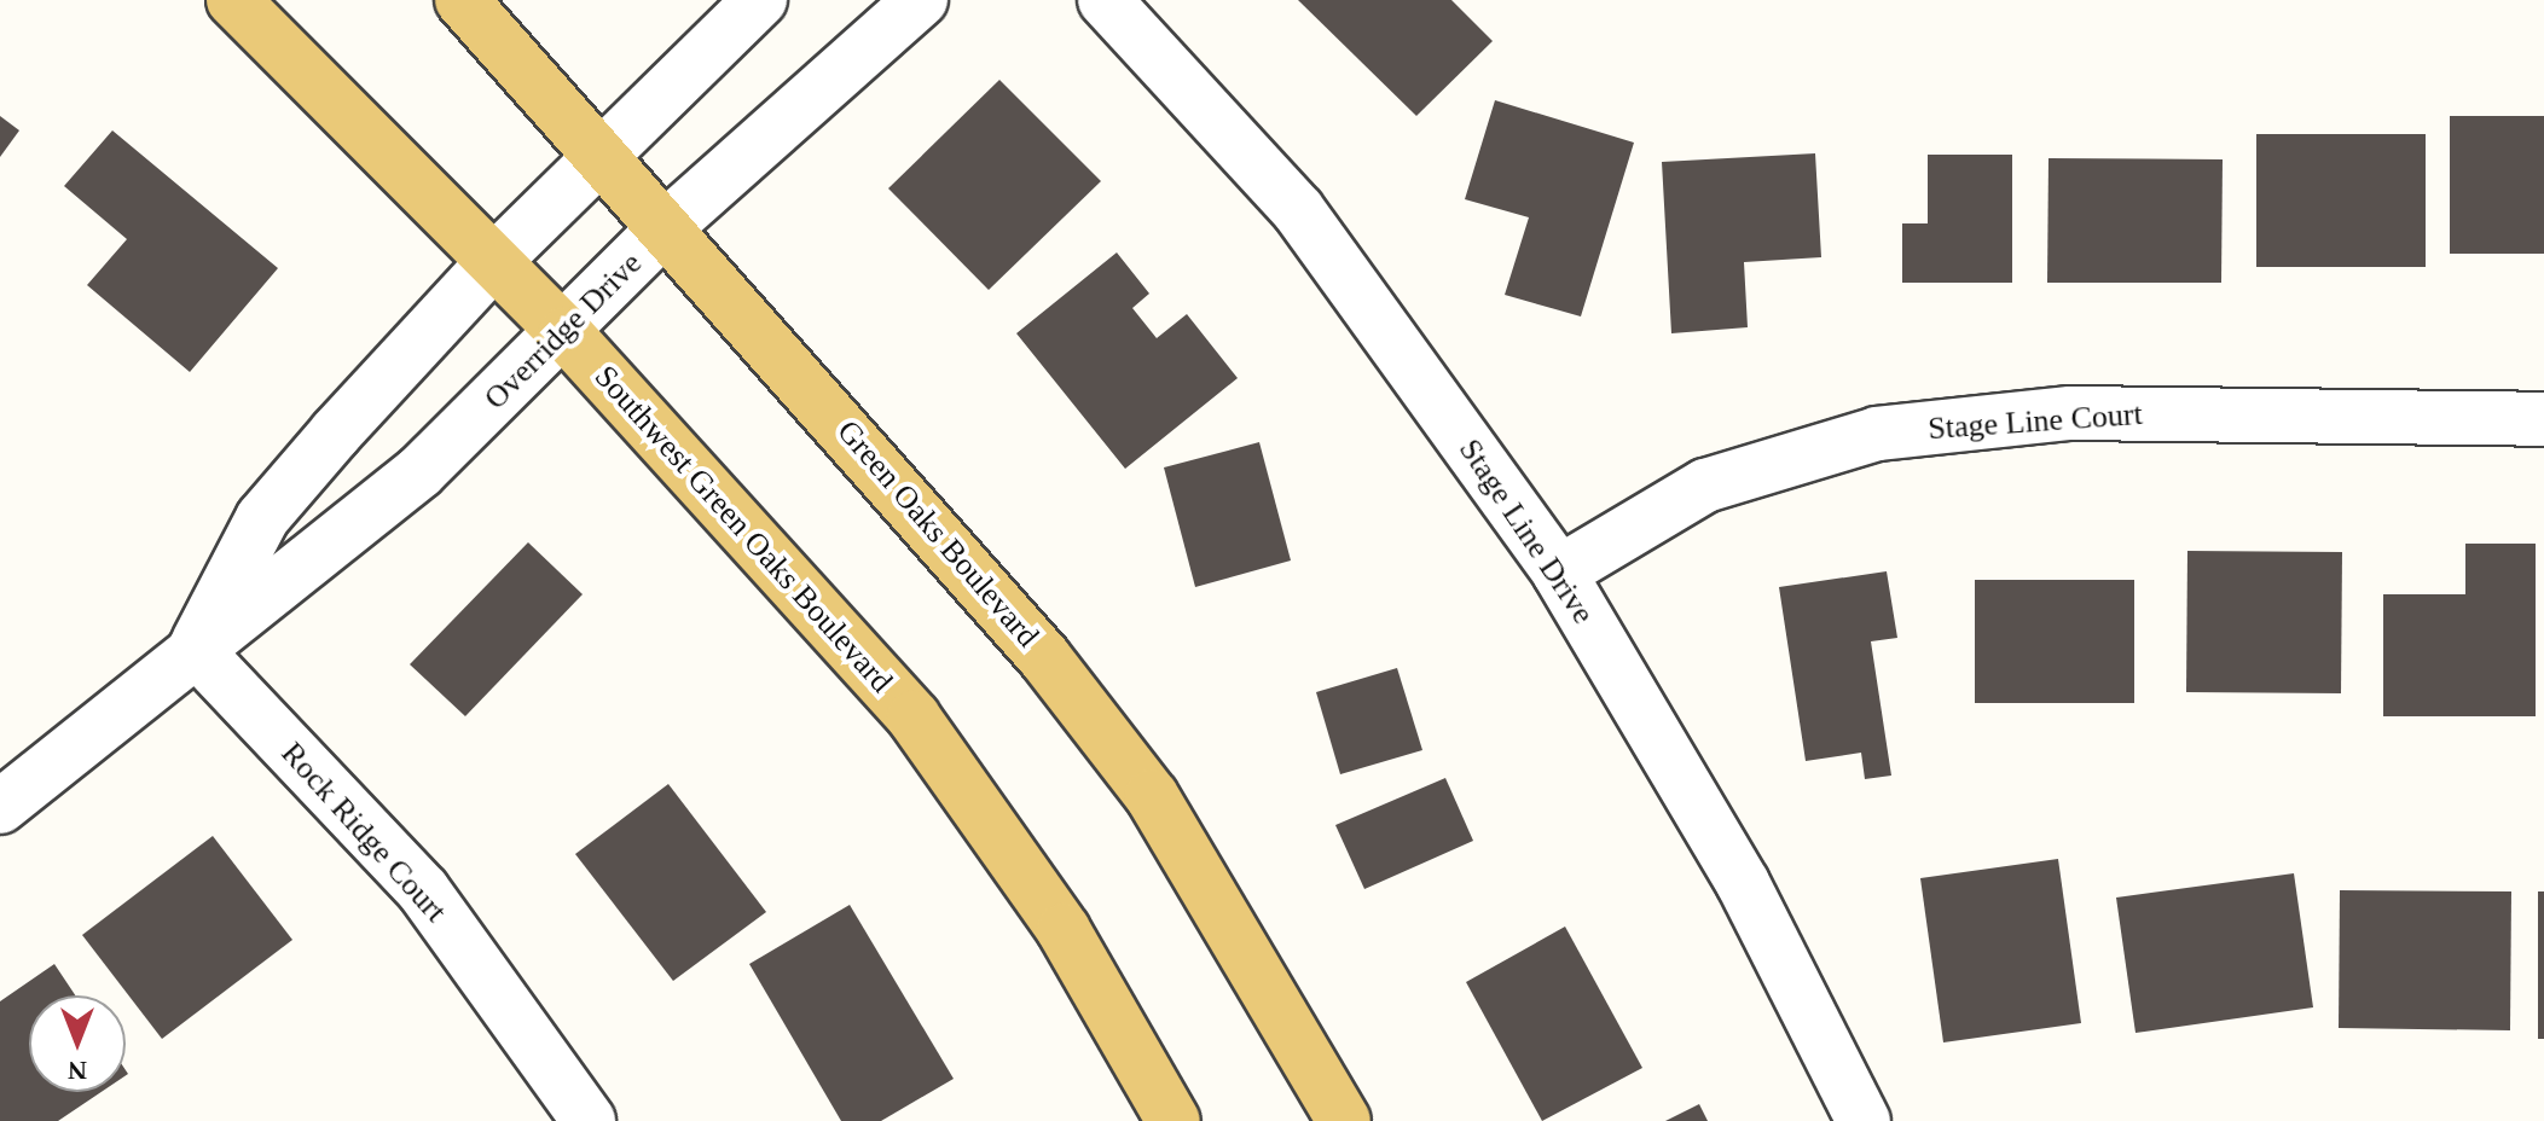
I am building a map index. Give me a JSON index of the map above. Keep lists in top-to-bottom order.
{
  "streets": {
    "main road": ["Southwest Green Oaks Boulevard", "Green Oaks Boulevard"],
    "street": [
      "Overridge Drive",
      "Stage Line Court",
      "Stage Line Drive",
      "Rock Ridge Court"
    ]
  },
  "crossings": [
    ["Overridge Drive", "Southwest Green Oaks Boulevard"],
    ["Overridge Drive", "Green Oaks Boulevard"],
    ["Overridge Drive", "Rock Ridge Court"],
    ["Stage Line Court", "Stage Line Drive"]
  ],
  "north": "bottom"
}
